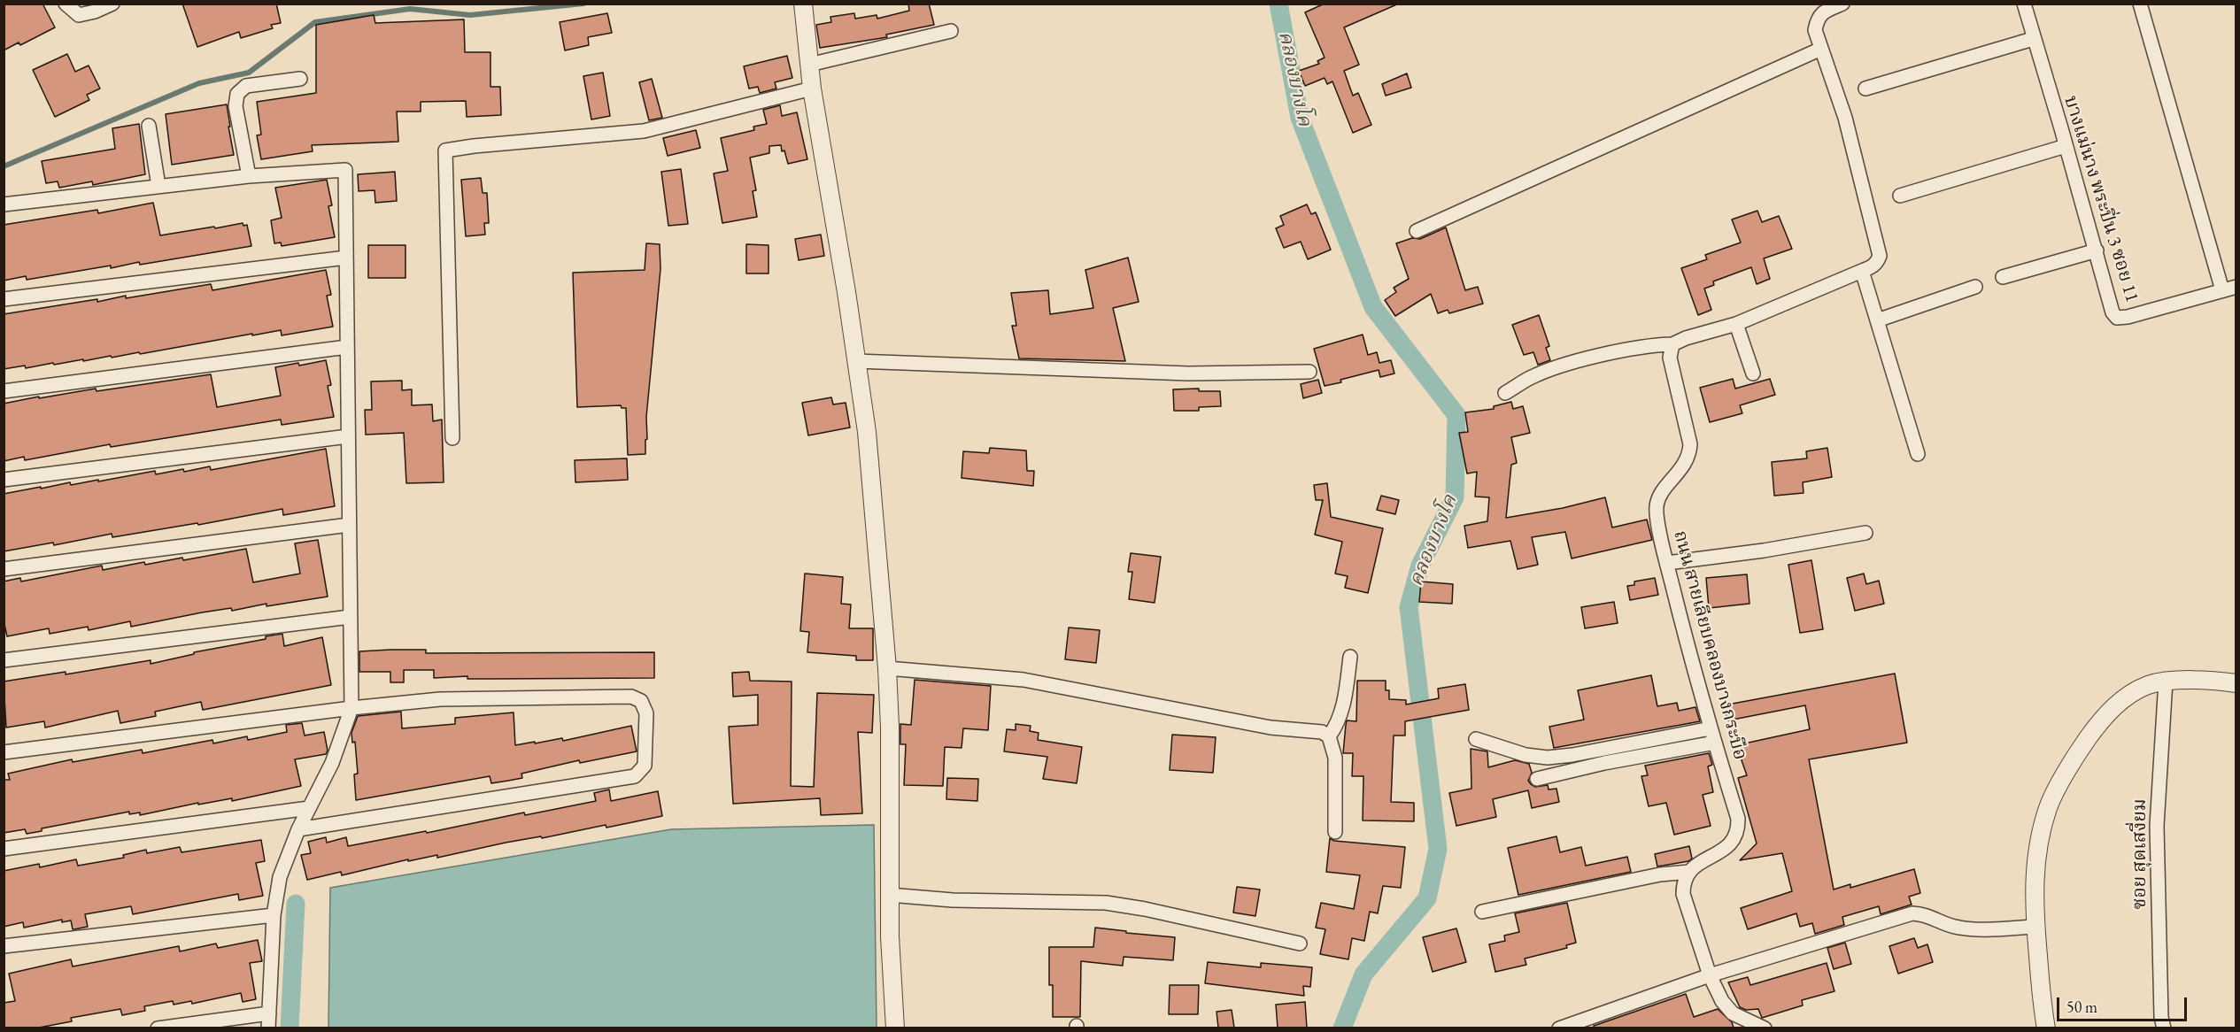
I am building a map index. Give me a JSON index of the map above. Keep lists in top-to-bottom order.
{
  "streets": {
    "street": ["บางแม่นาง พระปิ่น 3 ซอย 11", "ถนน สายเลียบคลองบางกระบือ", "ซอย สุดเสงี่ยม"]
  },
  "water": ["คลองบางโค"],
  "scale_bar": "50 m"
}
